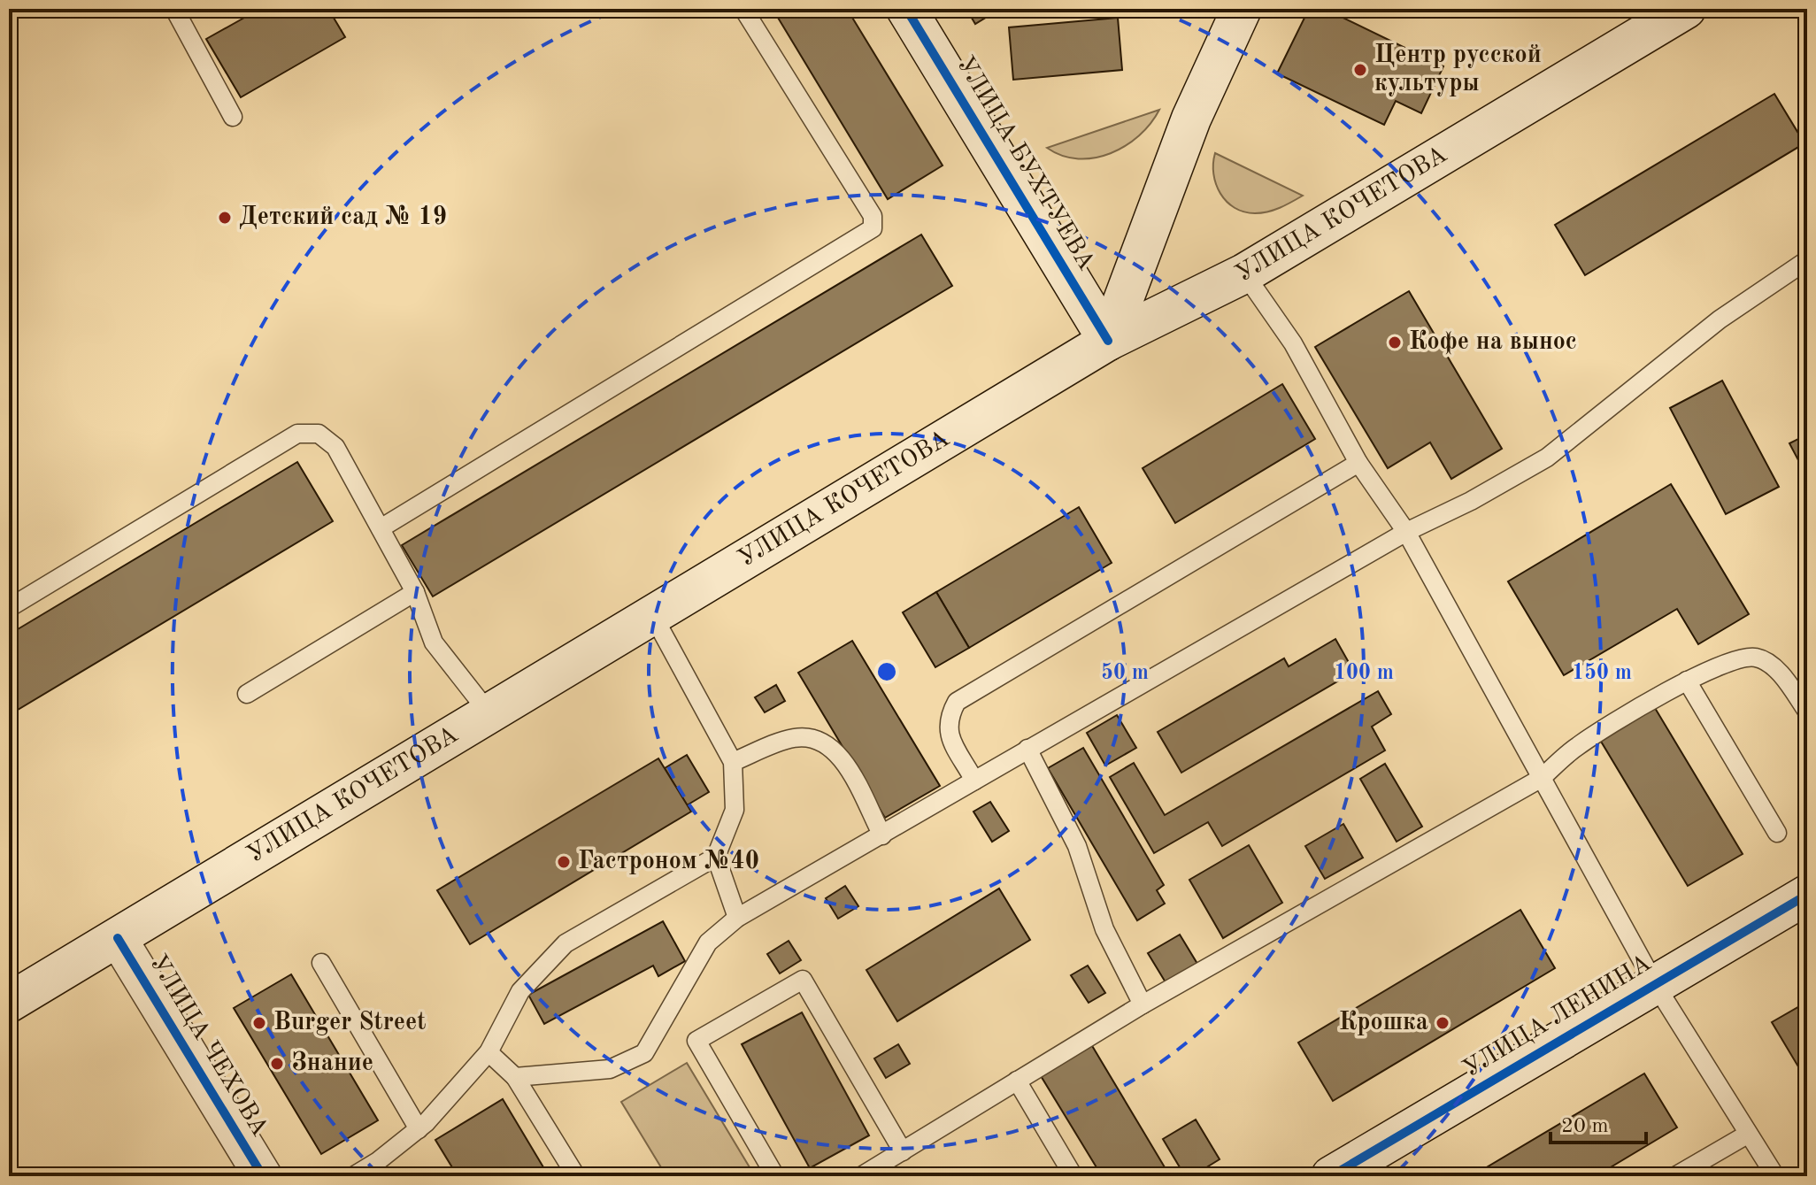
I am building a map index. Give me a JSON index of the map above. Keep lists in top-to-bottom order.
{
  "streets": {
    "main road": ["УЛИЦА БУХТУЕВА", "УЛИЦА КОЧЕТОВА", "УЛИЦА ЛЕНИНА"],
    "street": ["УЛИЦА ЧЕХОВА"]
  },
  "crossings": [
    ["УЛИЦА БУХТУЕВА", "УЛИЦА КОЧЕТОВА"],
    ["УЛИЦА КОЧЕТОВА", "УЛИЦА ЧЕХОВА"]
  ],
  "places": [
    "Центр русской культуры",
    "Детский сад № 19",
    "Кофе на вынос",
    "Гастроном №40",
    "Burger Street",
    "Крошка",
    "Знание"
  ],
  "scale_bar": "20 m",
  "rings": ["50 m", "100 m", "150 m"]
}
